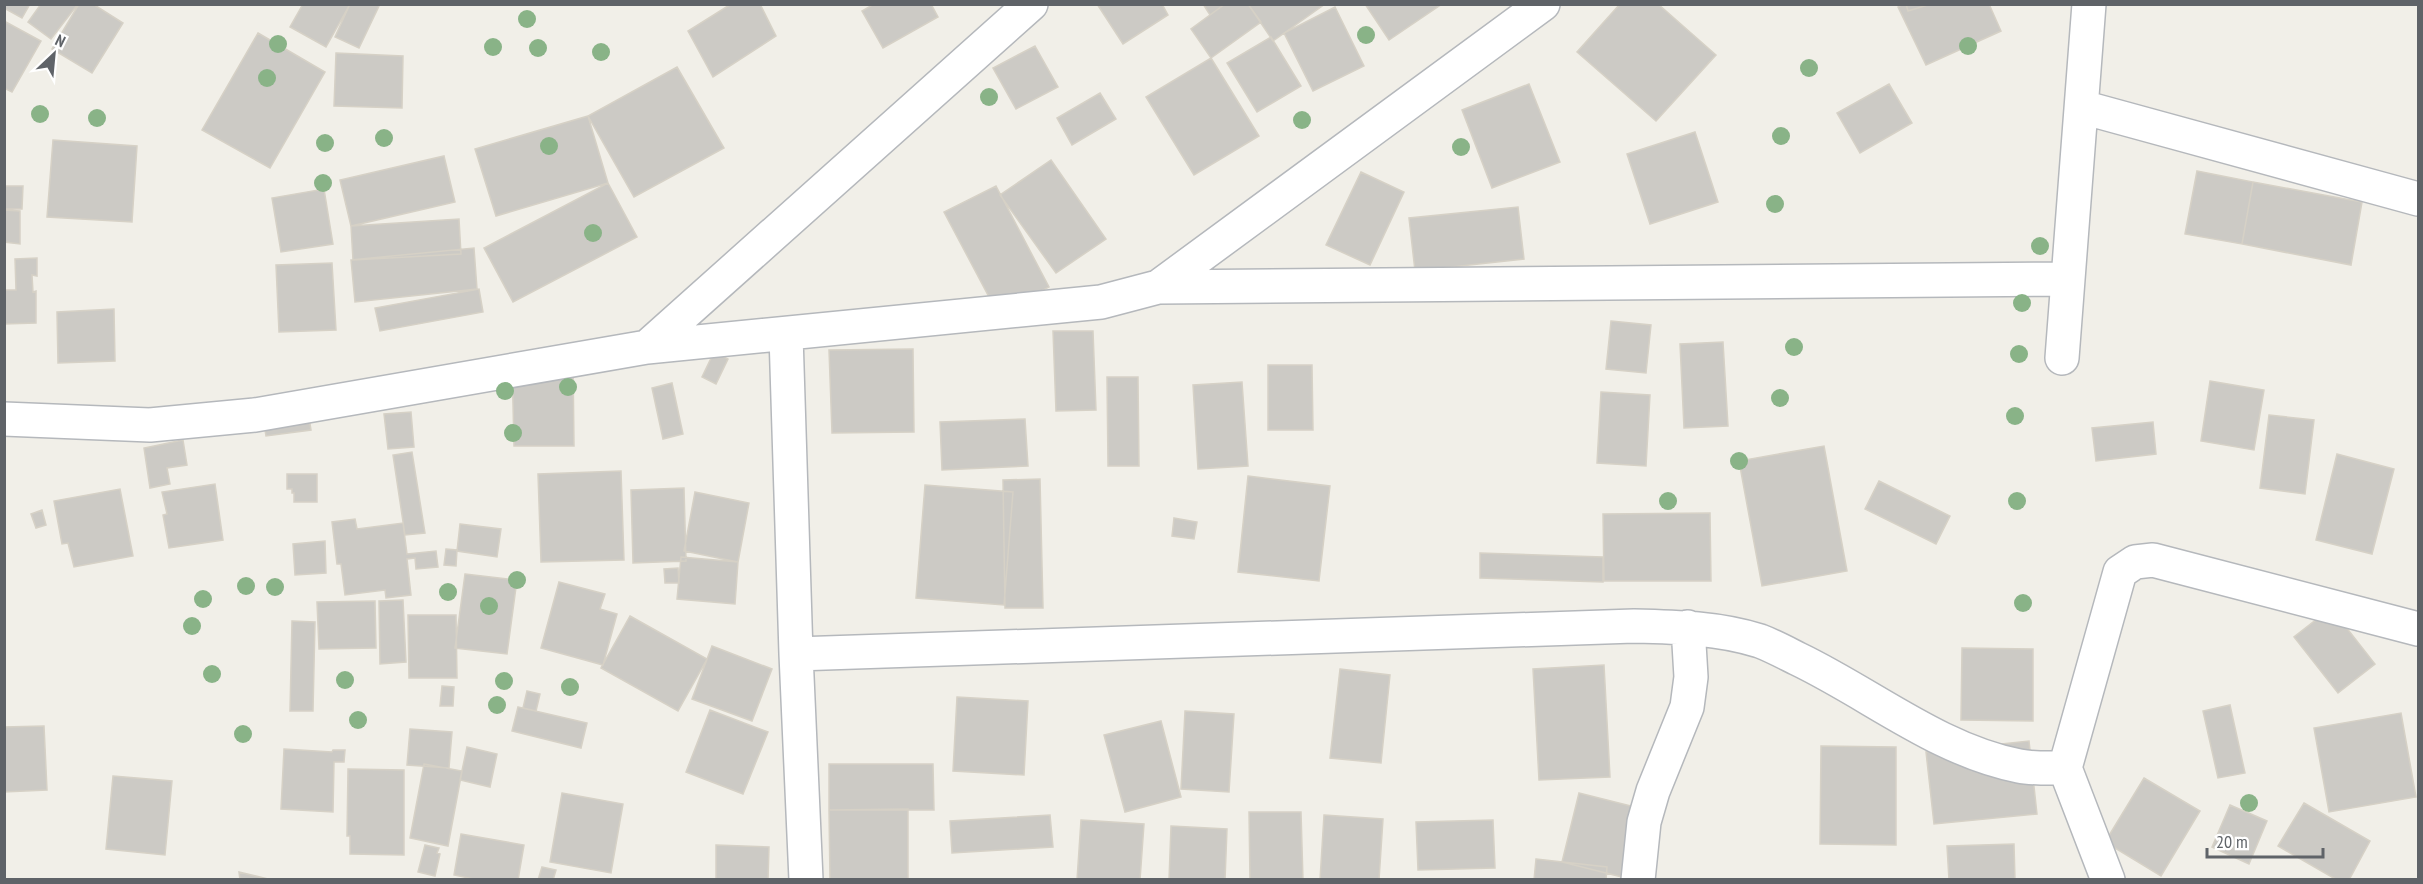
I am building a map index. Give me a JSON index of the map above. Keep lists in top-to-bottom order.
{
  "scale_bar": "20 m",
  "north": "top right"
}
